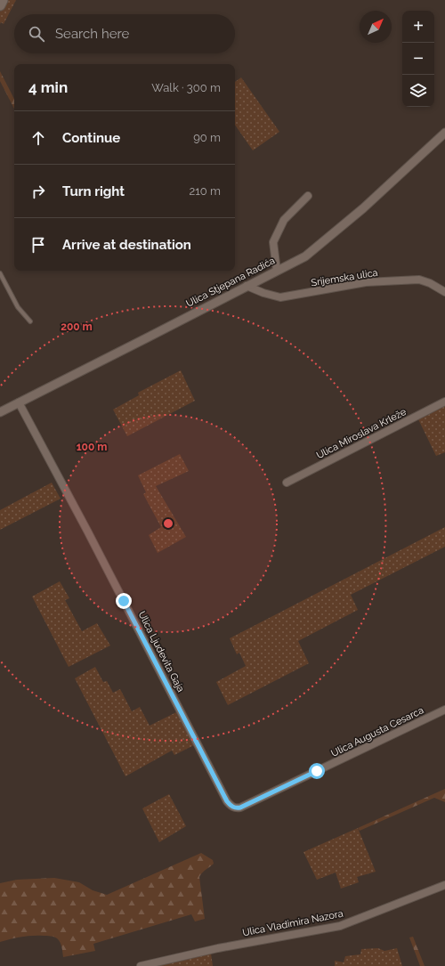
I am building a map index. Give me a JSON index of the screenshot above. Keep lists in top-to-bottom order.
{
  "streets": {
    "street": [
      "Srijemska ulica",
      "Ulica Stjepana Radića",
      "Ulica Miroslava Krleže",
      "Ulica Ljudevita Gaja",
      "Ulica Augusta Cesarca",
      "Ulica Vladimira Nazora"
    ]
  },
  "crossings": [
    ["Srijemska ulica", "Ulica Stjepana Radića"],
    ["Ulica Stjepana Radića", "Ulica Ljudevita Gaja"],
    ["Ulica Ljudevita Gaja", "Ulica Augusta Cesarca"]
  ],
  "north": "top right",
  "page": {
    "map_buttons": ["+", "−"],
    "search": "Search here",
    "heading": ["4 min", "Walk · 300 m"],
    "list": [
      ["Continue", "90 m"],
      ["Turn right", "210 m"],
      "Arrive at destination"
    ]
  },
  "rings": ["200 m", "100 m"]
}
